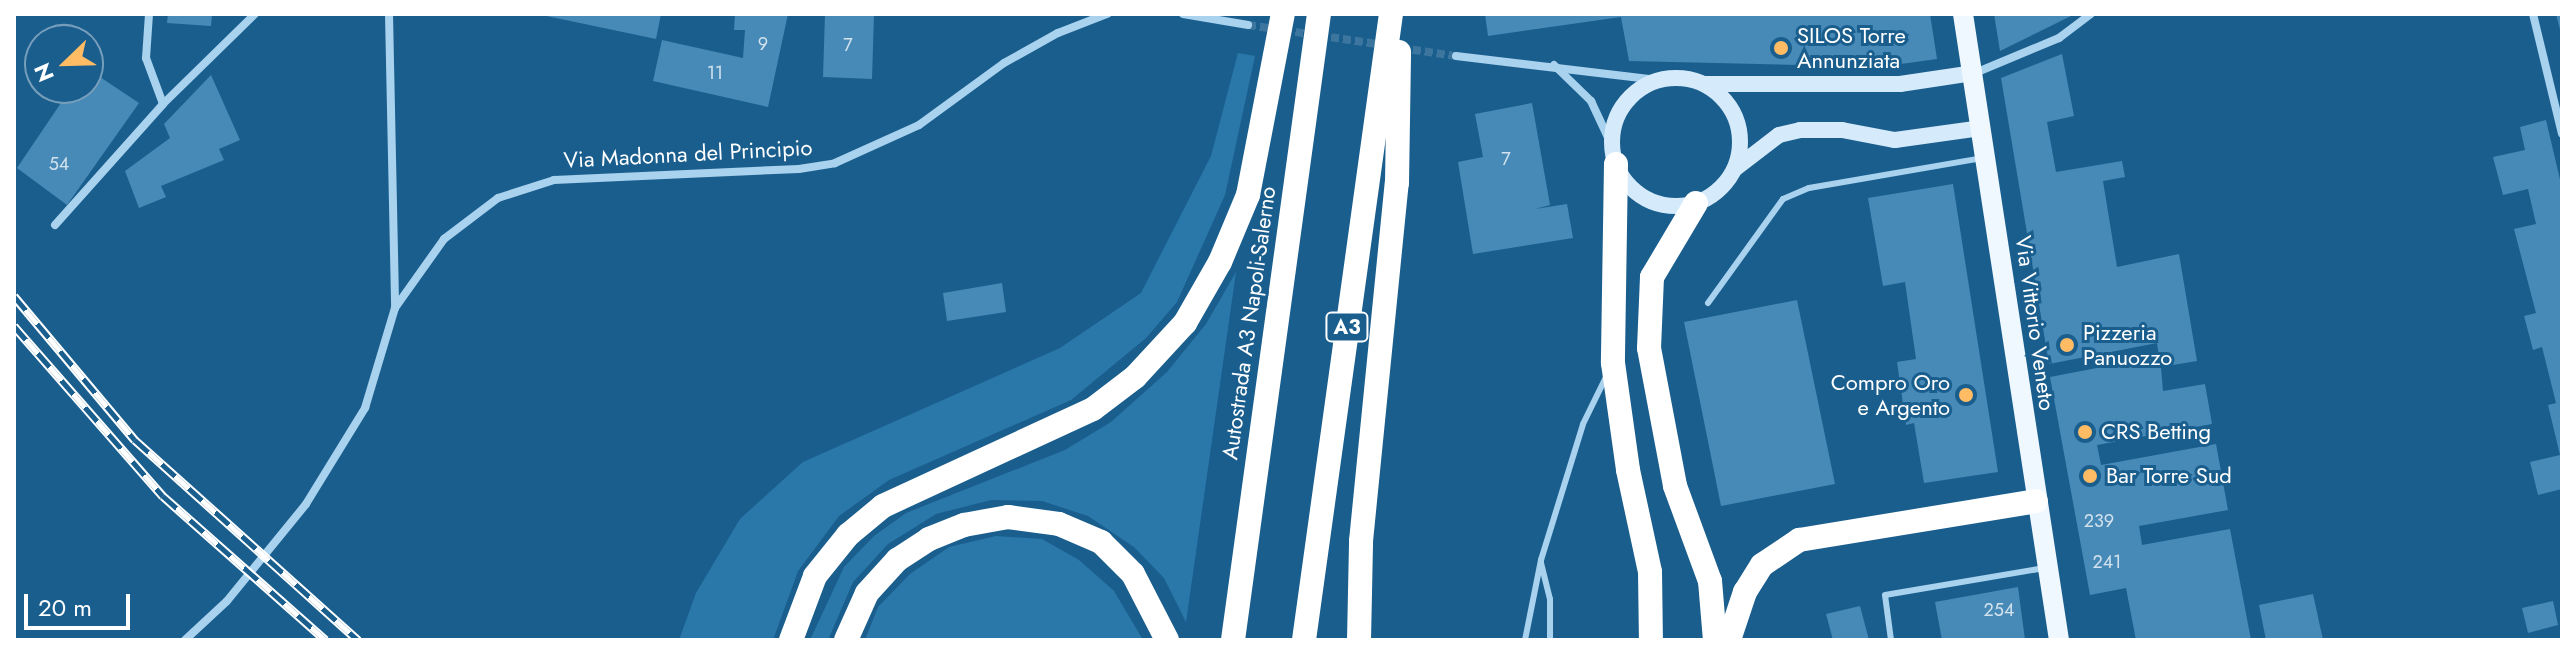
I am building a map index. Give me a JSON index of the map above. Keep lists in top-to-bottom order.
{
  "streets": {
    "highway": ["Autostrada A3 Napoli-Salerno", "A3"],
    "main road": ["Via Vittorio Veneto"],
    "street": ["Via Madonna del Principio"]
  },
  "places": [
    "SILOS Torre Annunziata",
    "Pizzeria Panuozzo",
    "Compro Oro e Argento",
    "CRS Betting",
    "Bar Torre Sud"
  ],
  "house_numbers": [
    "9",
    "7",
    "11",
    "7",
    "54",
    "239",
    "241",
    "254"
  ],
  "scale_bar": "20 m",
  "north": "bottom left"
}
